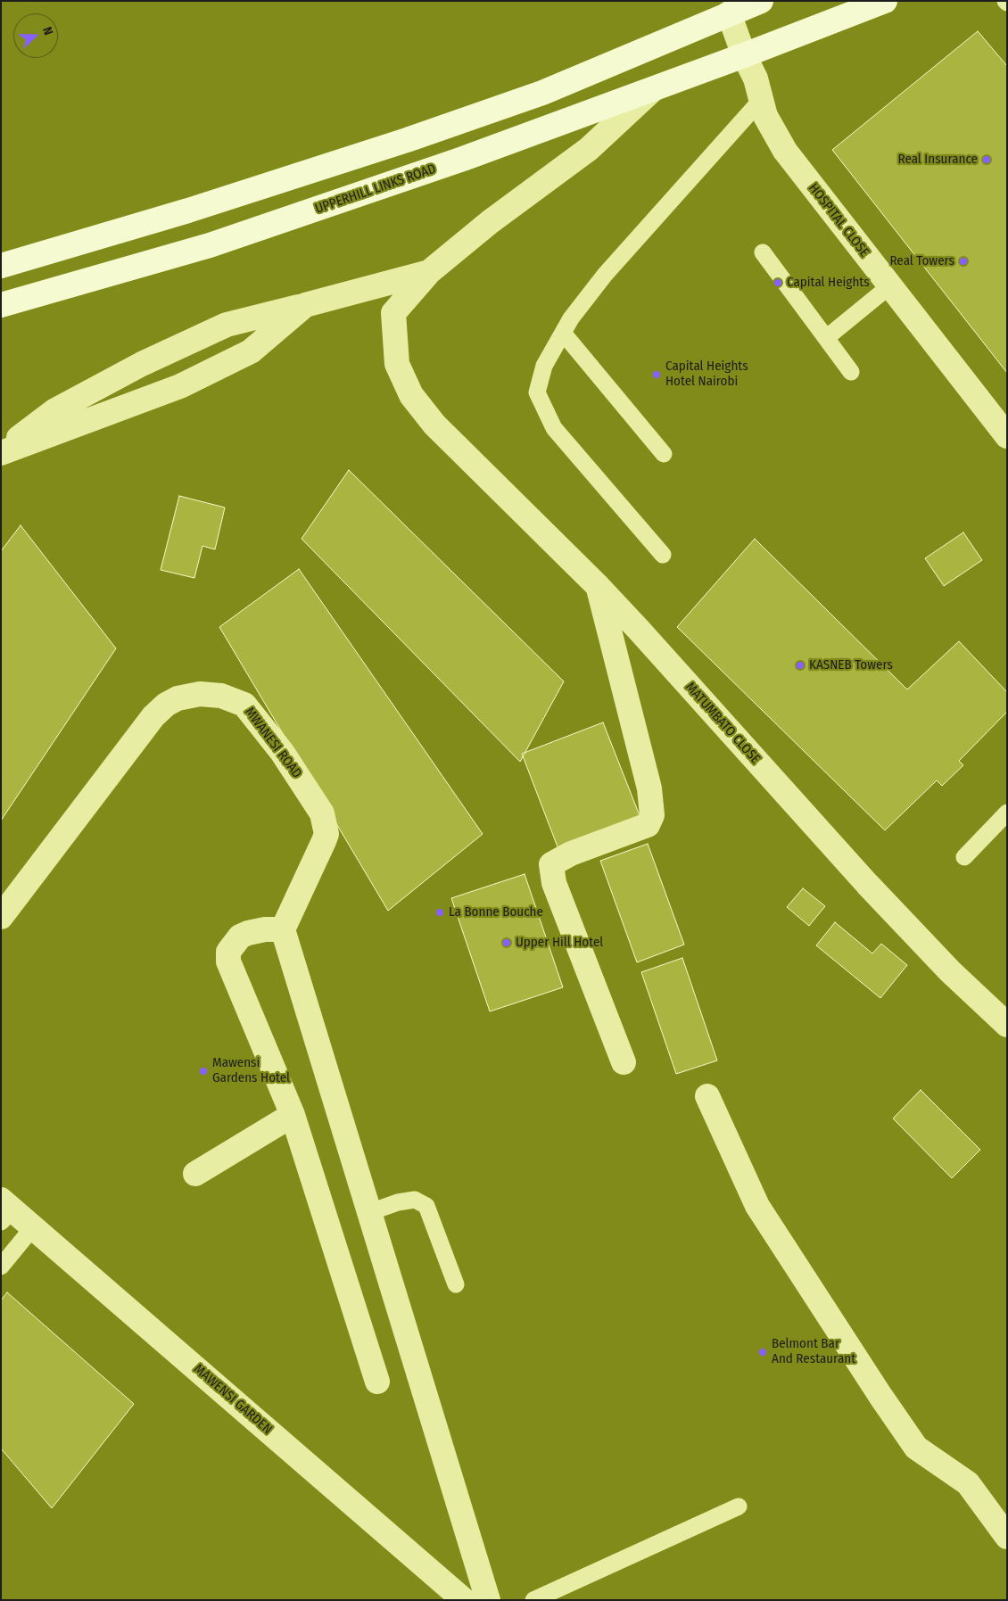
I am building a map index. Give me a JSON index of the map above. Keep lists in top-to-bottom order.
{
  "streets": {
    "street": [
      "UPPERHILL LINKS ROAD",
      "HOSPITAL CLOSE",
      "MATUMBATO CLOSE",
      "MWANESI ROAD",
      "MAWENSI GARDEN"
    ]
  },
  "crossings": [
    ["UPPERHILL LINKS ROAD", "HOSPITAL CLOSE"],
    ["UPPERHILL LINKS ROAD", "MATUMBATO CLOSE"]
  ],
  "places": [
    "Real Insurance",
    "Real Towers",
    "Capital Heights",
    "Capital Heights Hotel Nairobi",
    "KASNEB Towers",
    "La Bonne Bouche",
    "Upper Hill Hotel",
    "Mawensi Gardens Hotel",
    "Belmont Bar And Restaurant"
  ],
  "north": "right"
}
